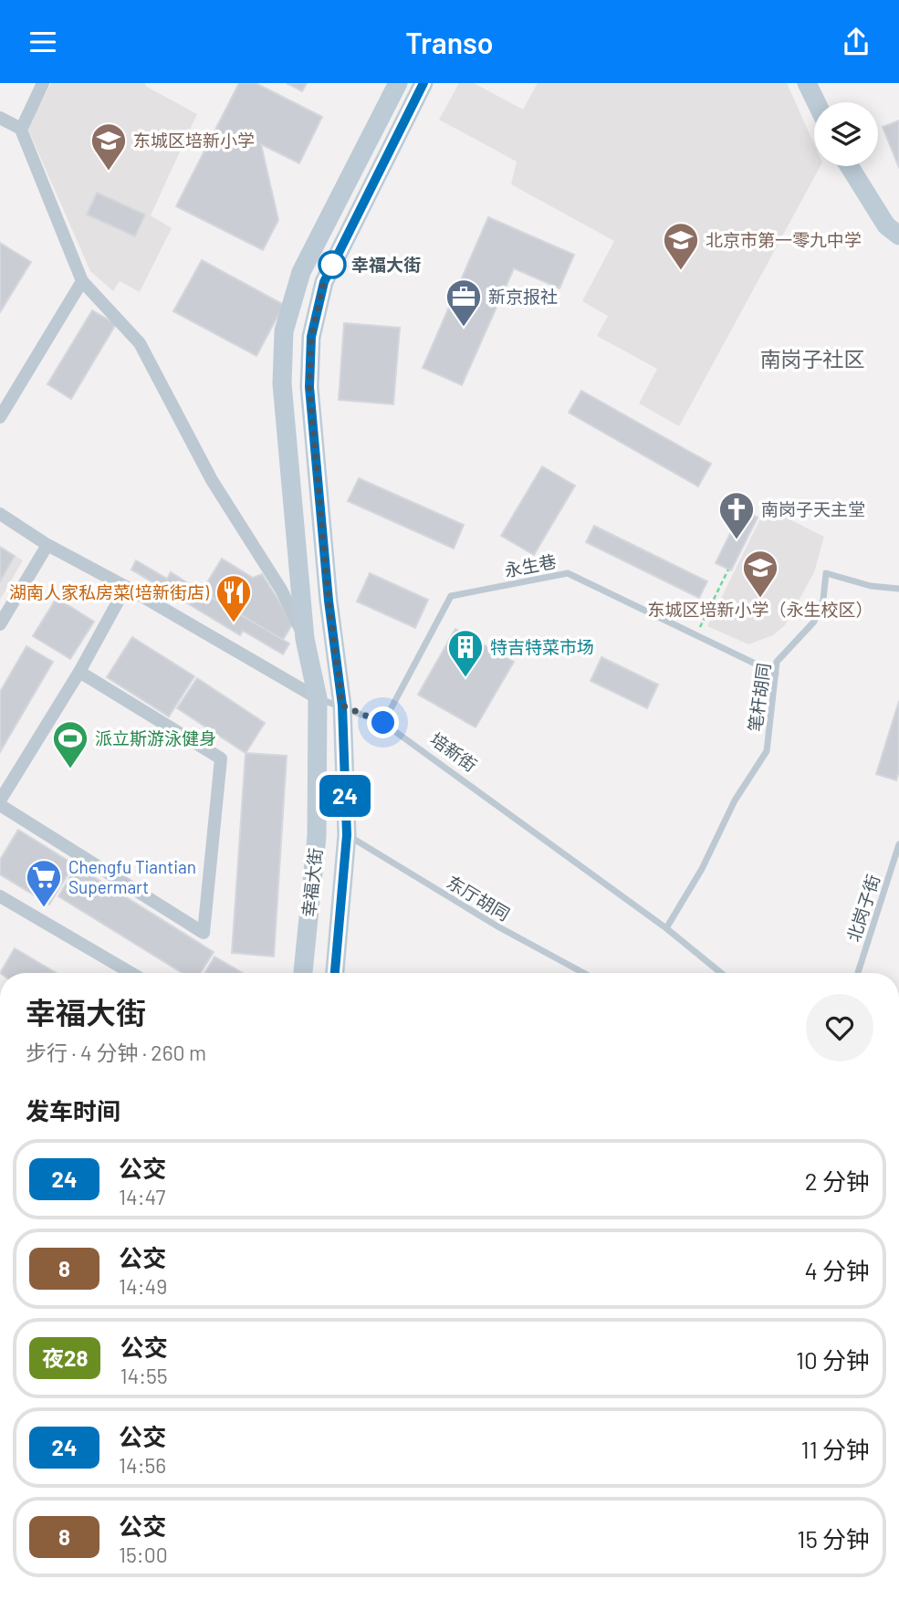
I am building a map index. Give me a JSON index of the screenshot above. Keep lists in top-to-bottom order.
{
  "streets": {
    "main road": ["幸福大街"],
    "street": ["培新街"],
    "lane": [
      "永生巷",
      "笔杆胡同",
      "东厅胡同",
      "北岗子街"
    ]
  },
  "crossings": [
    ["永生巷", "笔杆胡同"],
    ["永生巷", "培新街"],
    ["笔杆胡同", "培新街"],
    ["培新街", "幸福大街"],
    ["幸福大街", "东厅胡同"]
  ],
  "districts": ["南岗子社区"],
  "places": {
    "school or university": ["东城区培新小学", "北京市第一零九中学", "东城区培新小学（永生校区）"],
    "other": ["幸福大街"],
    "office": ["新京报社"],
    "church": ["南岗子天主堂"],
    "restaurant": ["湖南人家私房菜(培新街店)"],
    "building": ["特吉特菜市场"],
    "sports": ["派立斯游泳健身"],
    "supermarket": ["Chengfu Tiantian Supermart"]
  },
  "lines": ["bus line 24"],
  "page": {
    "header": "Transo",
    "on_map": "24",
    "heading": [
      ["幸福大街", "步行 · 4 分钟 · 260 m"],
      "发车时间"
    ],
    "list": [
      {
        "mark": "24",
        "name": "公交",
        "note": "14:47",
        "value": "2 分钟"
      },
      {
        "mark": "8",
        "name": "公交",
        "note": "14:49",
        "value": "4 分钟"
      },
      {
        "mark": "夜28",
        "name": "公交",
        "note": "14:55",
        "value": "10 分钟"
      },
      {
        "mark": "24",
        "name": "公交",
        "note": "14:56",
        "value": "11 分钟"
      },
      {
        "mark": "8",
        "name": "公交",
        "note": "15:00",
        "value": "15 分钟"
      }
    ]
  }
}
